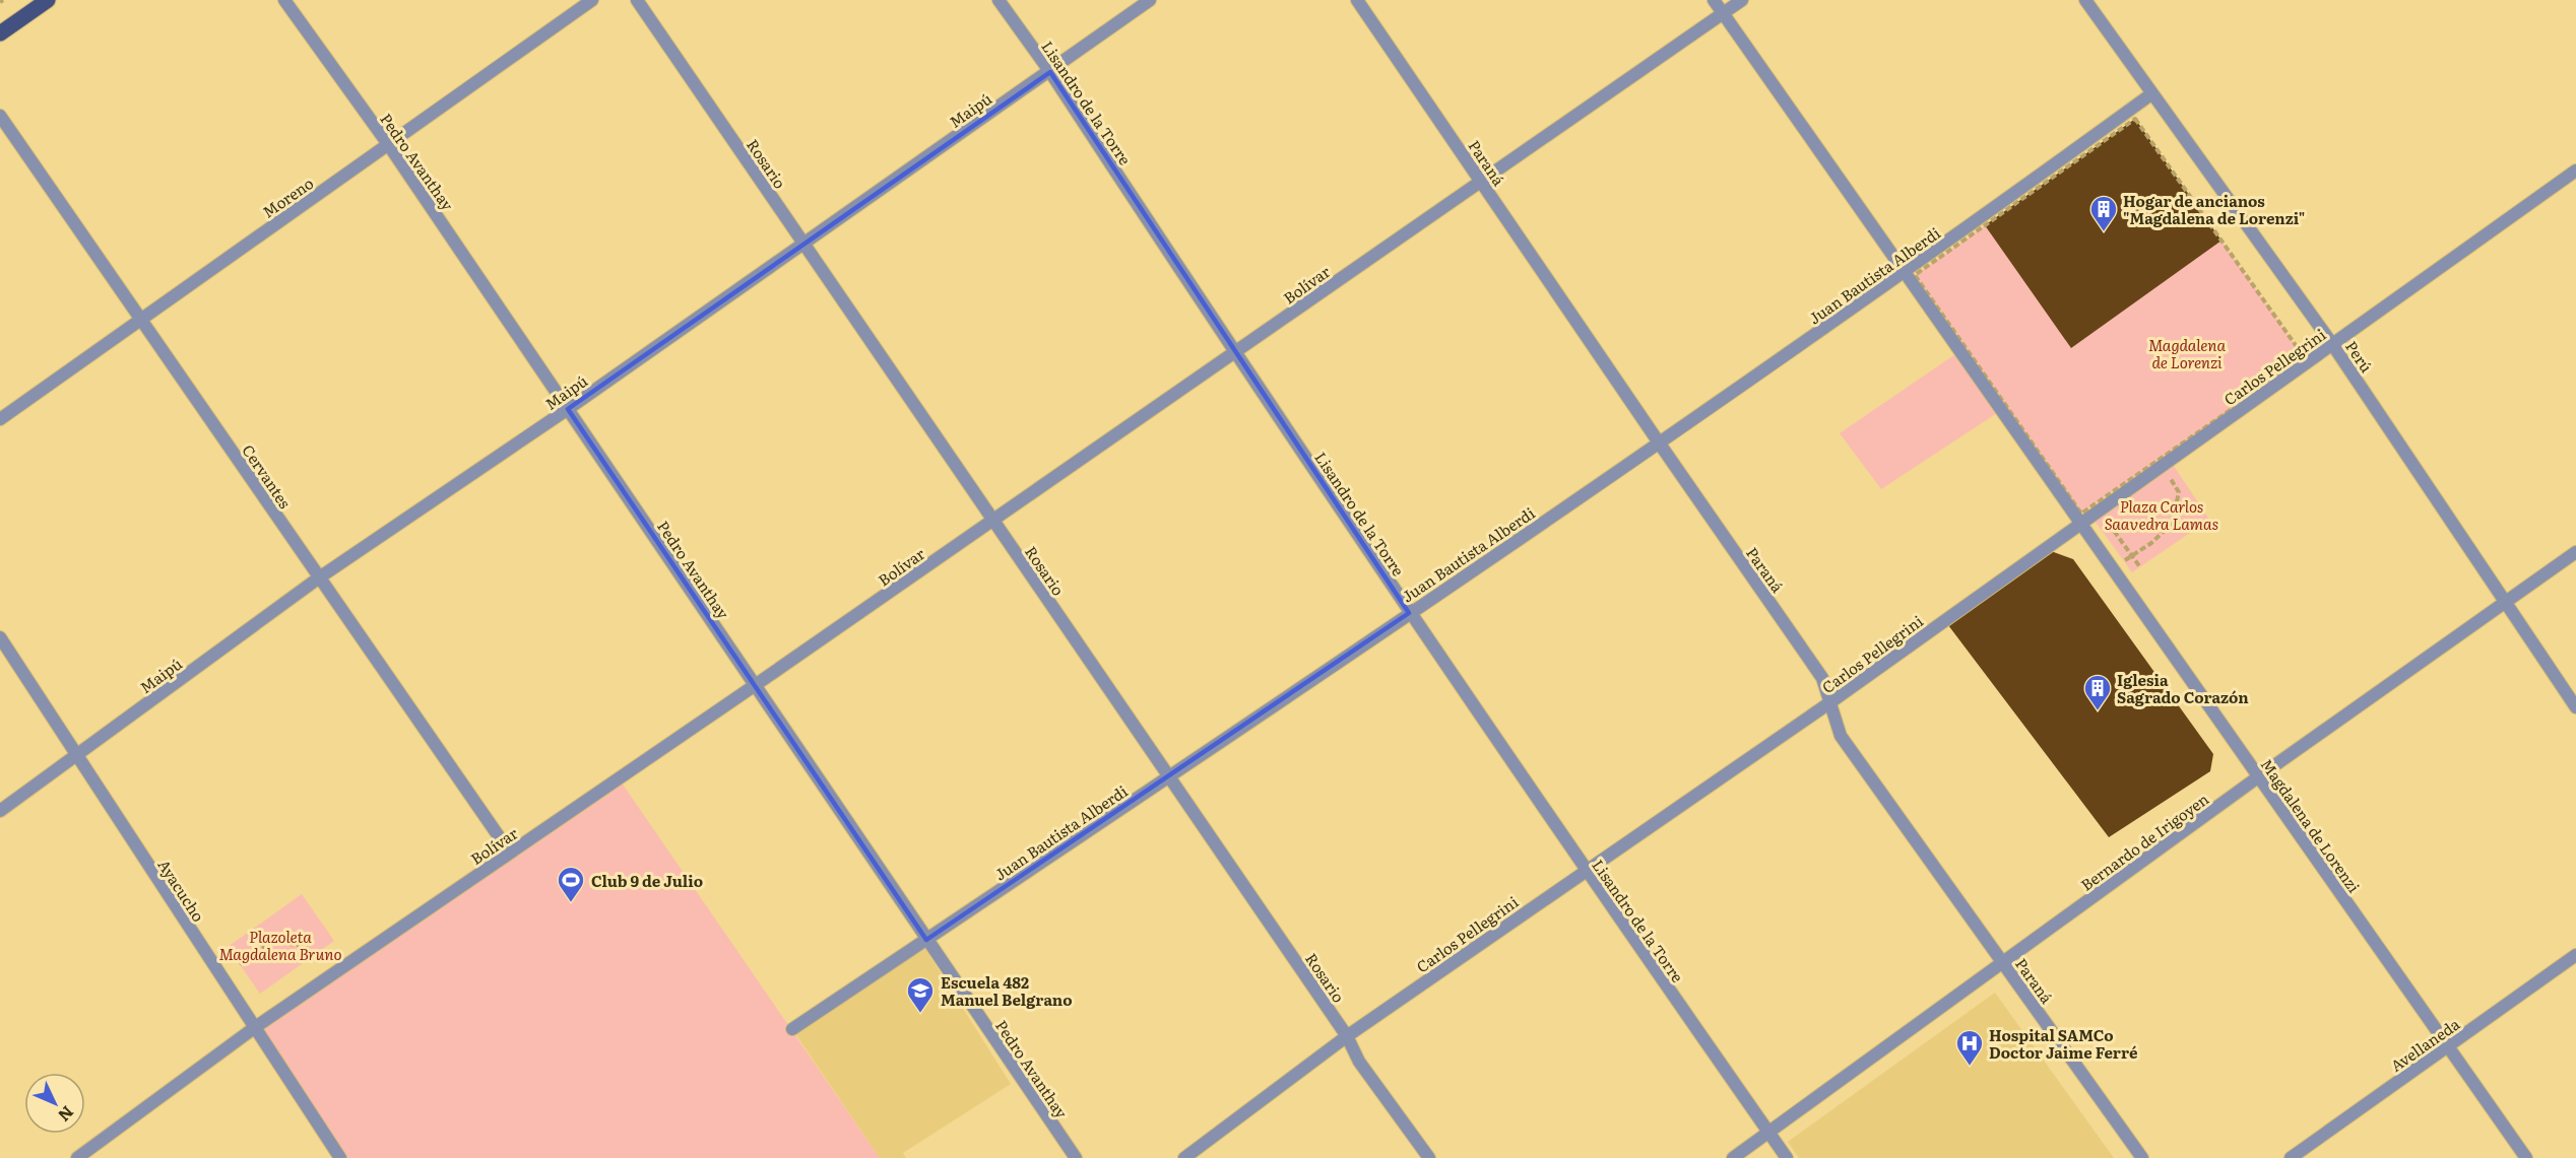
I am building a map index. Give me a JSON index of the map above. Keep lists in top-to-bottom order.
{
  "streets": {
    "street": [
      "Lisandro de la Torre",
      "Maipú",
      "Pedro Avanthay",
      "Paraná",
      "Rosario",
      "Moreno",
      "Juan Bautista Alberdi",
      "Bolívar",
      "Perú",
      "Carlos Pellegrini",
      "Cervantes",
      "Magdalena de Lorenzi",
      "Bernardo de Irigoyen",
      "Ayacucho",
      "Avellaneda"
    ]
  },
  "crossings": [
    ["Lisandro de la Torre", "Maipú"],
    ["Lisandro de la Torre", "Juan Bautista Alberdi"],
    ["Lisandro de la Torre", "Bolívar"],
    ["Lisandro de la Torre", "Carlos Pellegrini"],
    ["Lisandro de la Torre", "Bernardo de Irigoyen"],
    ["Maipú", "Pedro Avanthay"],
    ["Maipú", "Rosario"],
    ["Maipú", "Cervantes"],
    ["Maipú", "Ayacucho"],
    ["Pedro Avanthay", "Moreno"],
    ["Pedro Avanthay", "Juan Bautista Alberdi"],
    ["Pedro Avanthay", "Bolívar"],
    ["Paraná", "Juan Bautista Alberdi"],
    ["Paraná", "Bolívar"],
    ["Paraná", "Carlos Pellegrini"],
    ["Paraná", "Bernardo de Irigoyen"],
    ["Rosario", "Juan Bautista Alberdi"],
    ["Rosario", "Bolívar"],
    ["Rosario", "Carlos Pellegrini"],
    ["Moreno", "Cervantes"],
    ["Juan Bautista Alberdi", "Perú"],
    ["Juan Bautista Alberdi", "Magdalena de Lorenzi"],
    ["Bolívar", "Cervantes"],
    ["Bolívar", "Magdalena de Lorenzi"],
    ["Bolívar", "Ayacucho"],
    ["Perú", "Carlos Pellegrini"],
    ["Perú", "Bernardo de Irigoyen"],
    ["Carlos Pellegrini", "Magdalena de Lorenzi"],
    ["Magdalena de Lorenzi", "Bernardo de Irigoyen"],
    ["Magdalena de Lorenzi", "Avellaneda"]
  ],
  "parks": ["Magdalena de Lorenzi", "Plaza Carlos Saavedra Lamas", "Plazoleta Magdalena Bruno"],
  "places": {
    "building": ["Hogar de ancianos \"Magdalena de Lorenzi\"", "Iglesia Sagrado Corazón"],
    "sports": ["Club 9 de Julio"],
    "school or university": ["Escuela 482 Manuel Belgrano"],
    "hospital": ["Hospital SAMCo Doctor Jaime Ferré"]
  },
  "north": "bottom right"
}
